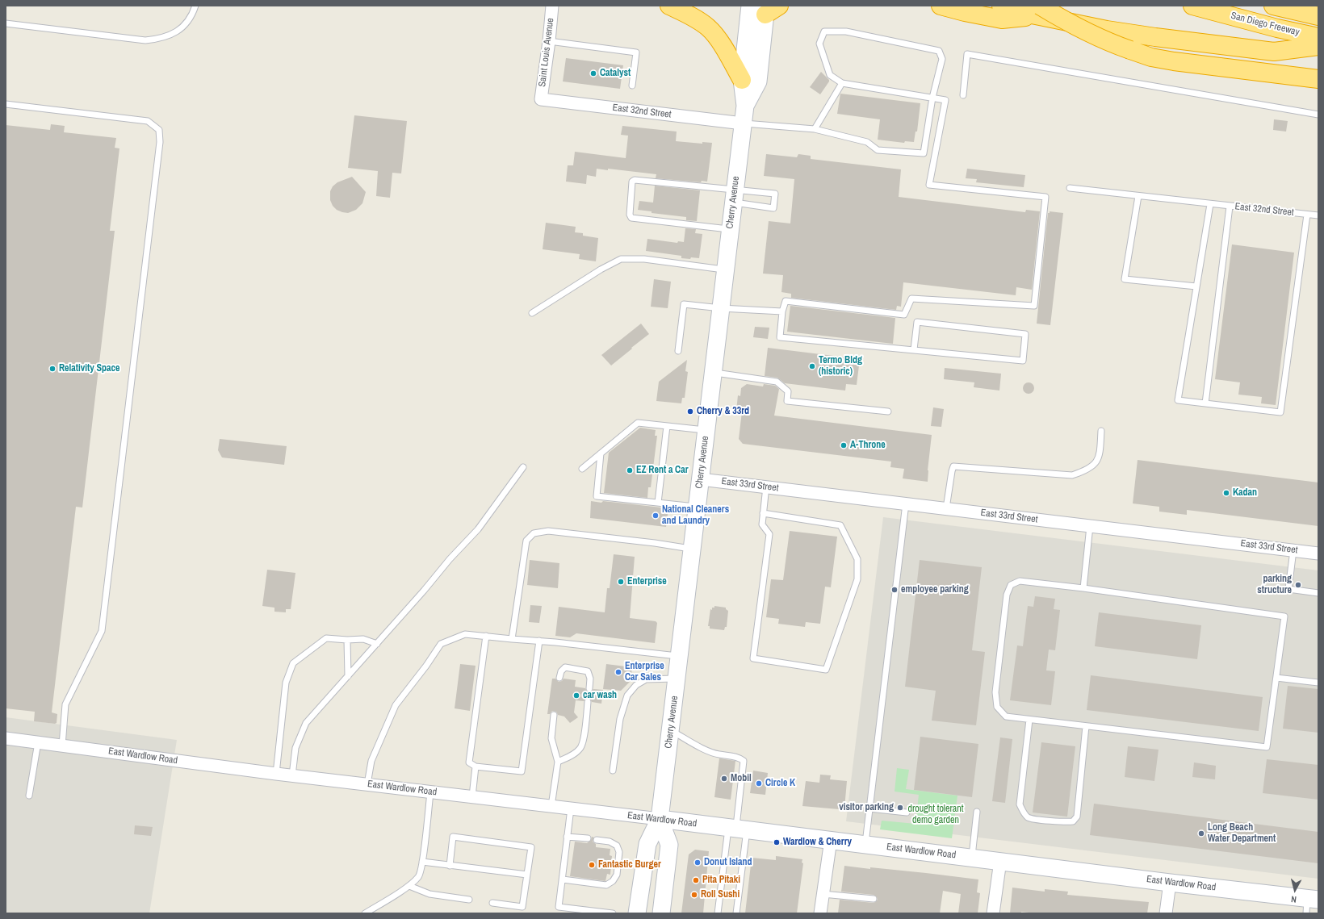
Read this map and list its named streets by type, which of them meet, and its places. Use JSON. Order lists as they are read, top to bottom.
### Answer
{
  "streets": {
    "highway": ["San Diego Freeway"],
    "main road": ["Cherry Avenue", "East Wardlow Road"],
    "street": ["Saint Louis Avenue", "East 32nd Street", "East 33rd Street"]
  },
  "crossings": [
    ["Saint Louis Avenue", "East 32nd Street"],
    ["East 32nd Street", "Cherry Avenue"],
    ["Cherry Avenue", "East 33rd Street"],
    ["Cherry Avenue", "East Wardlow Road"]
  ],
  "parks": ["drought tolerant demo garden"],
  "places": [
    "Catalyst",
    "Termo Bldg (historic)",
    "Relativity Space",
    "Cherry & 33rd",
    "A-Throne",
    "EZ Rent a Car",
    "Kadan",
    "National Cleaners and Laundry",
    "Enterprise",
    "parking structure",
    "employee parking",
    "Enterprise Car Sales",
    "car wash",
    "Mobil",
    "Circle K",
    "visitor parking",
    "Long Beach Water Department",
    "Wardlow & Cherry",
    "Donut Island",
    "Fantastic Burger",
    "Pita Pitaki",
    "Roll Sushi"
  ],
  "north": "bottom"
}
